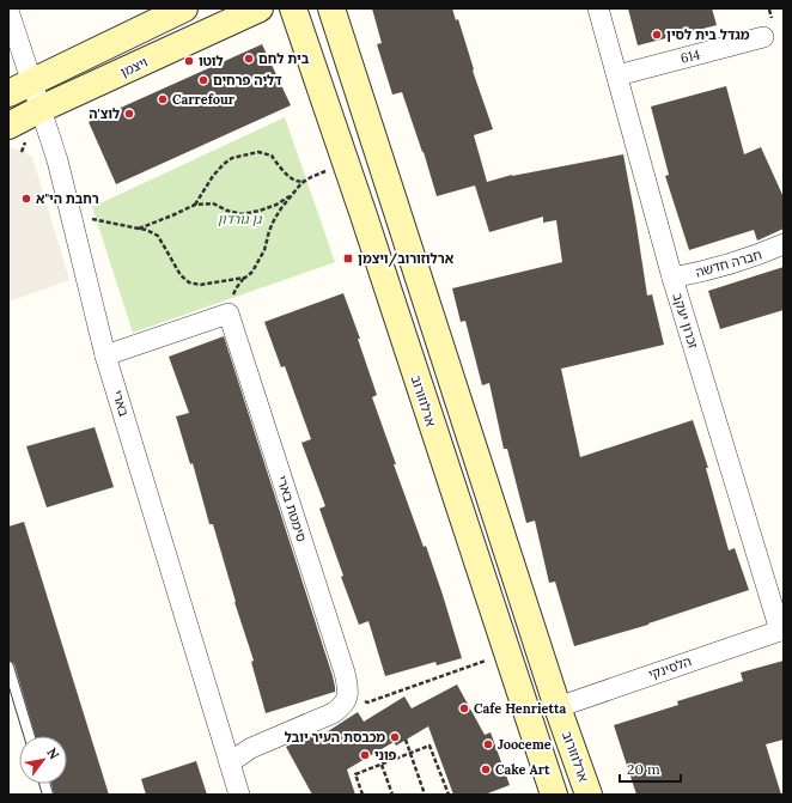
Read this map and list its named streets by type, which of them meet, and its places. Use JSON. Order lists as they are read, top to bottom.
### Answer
{
  "streets": {
    "street": [
      "614",
      "ויצמן",
      "חברה חדשה",
      "זכרון יעקב",
      "ארלוזורוב",
      "בארי",
      "סימטת בארי",
      "הלסינקי"
    ]
  },
  "crossings": [
    ["614", "זכרון יעקב"],
    ["ויצמן", "בארי"],
    ["חברה חדשה", "זכרון יעקב"],
    ["זכרון יעקב", "הלסינקי"],
    ["ארלוזורוב", "הלסינקי"],
    ["בארי", "סימטת בארי"]
  ],
  "parks": ["גן גורדון"],
  "places": {
    "other": [
      "מגדל בית לסין",
      "בית לחם",
      "לוטו",
      "דליה פרחים",
      "Carrefour",
      "לוצ'ה",
      "רחבת הי\"א",
      "Cafe Henrietta",
      "מכבסת העיר יובל",
      "Jooceme",
      "פוני",
      "Cake Art"
    ],
    "transit": ["ארלוזורוב/ויצמן"]
  },
  "scale_bar": "20 m",
  "north": "top right"
}
